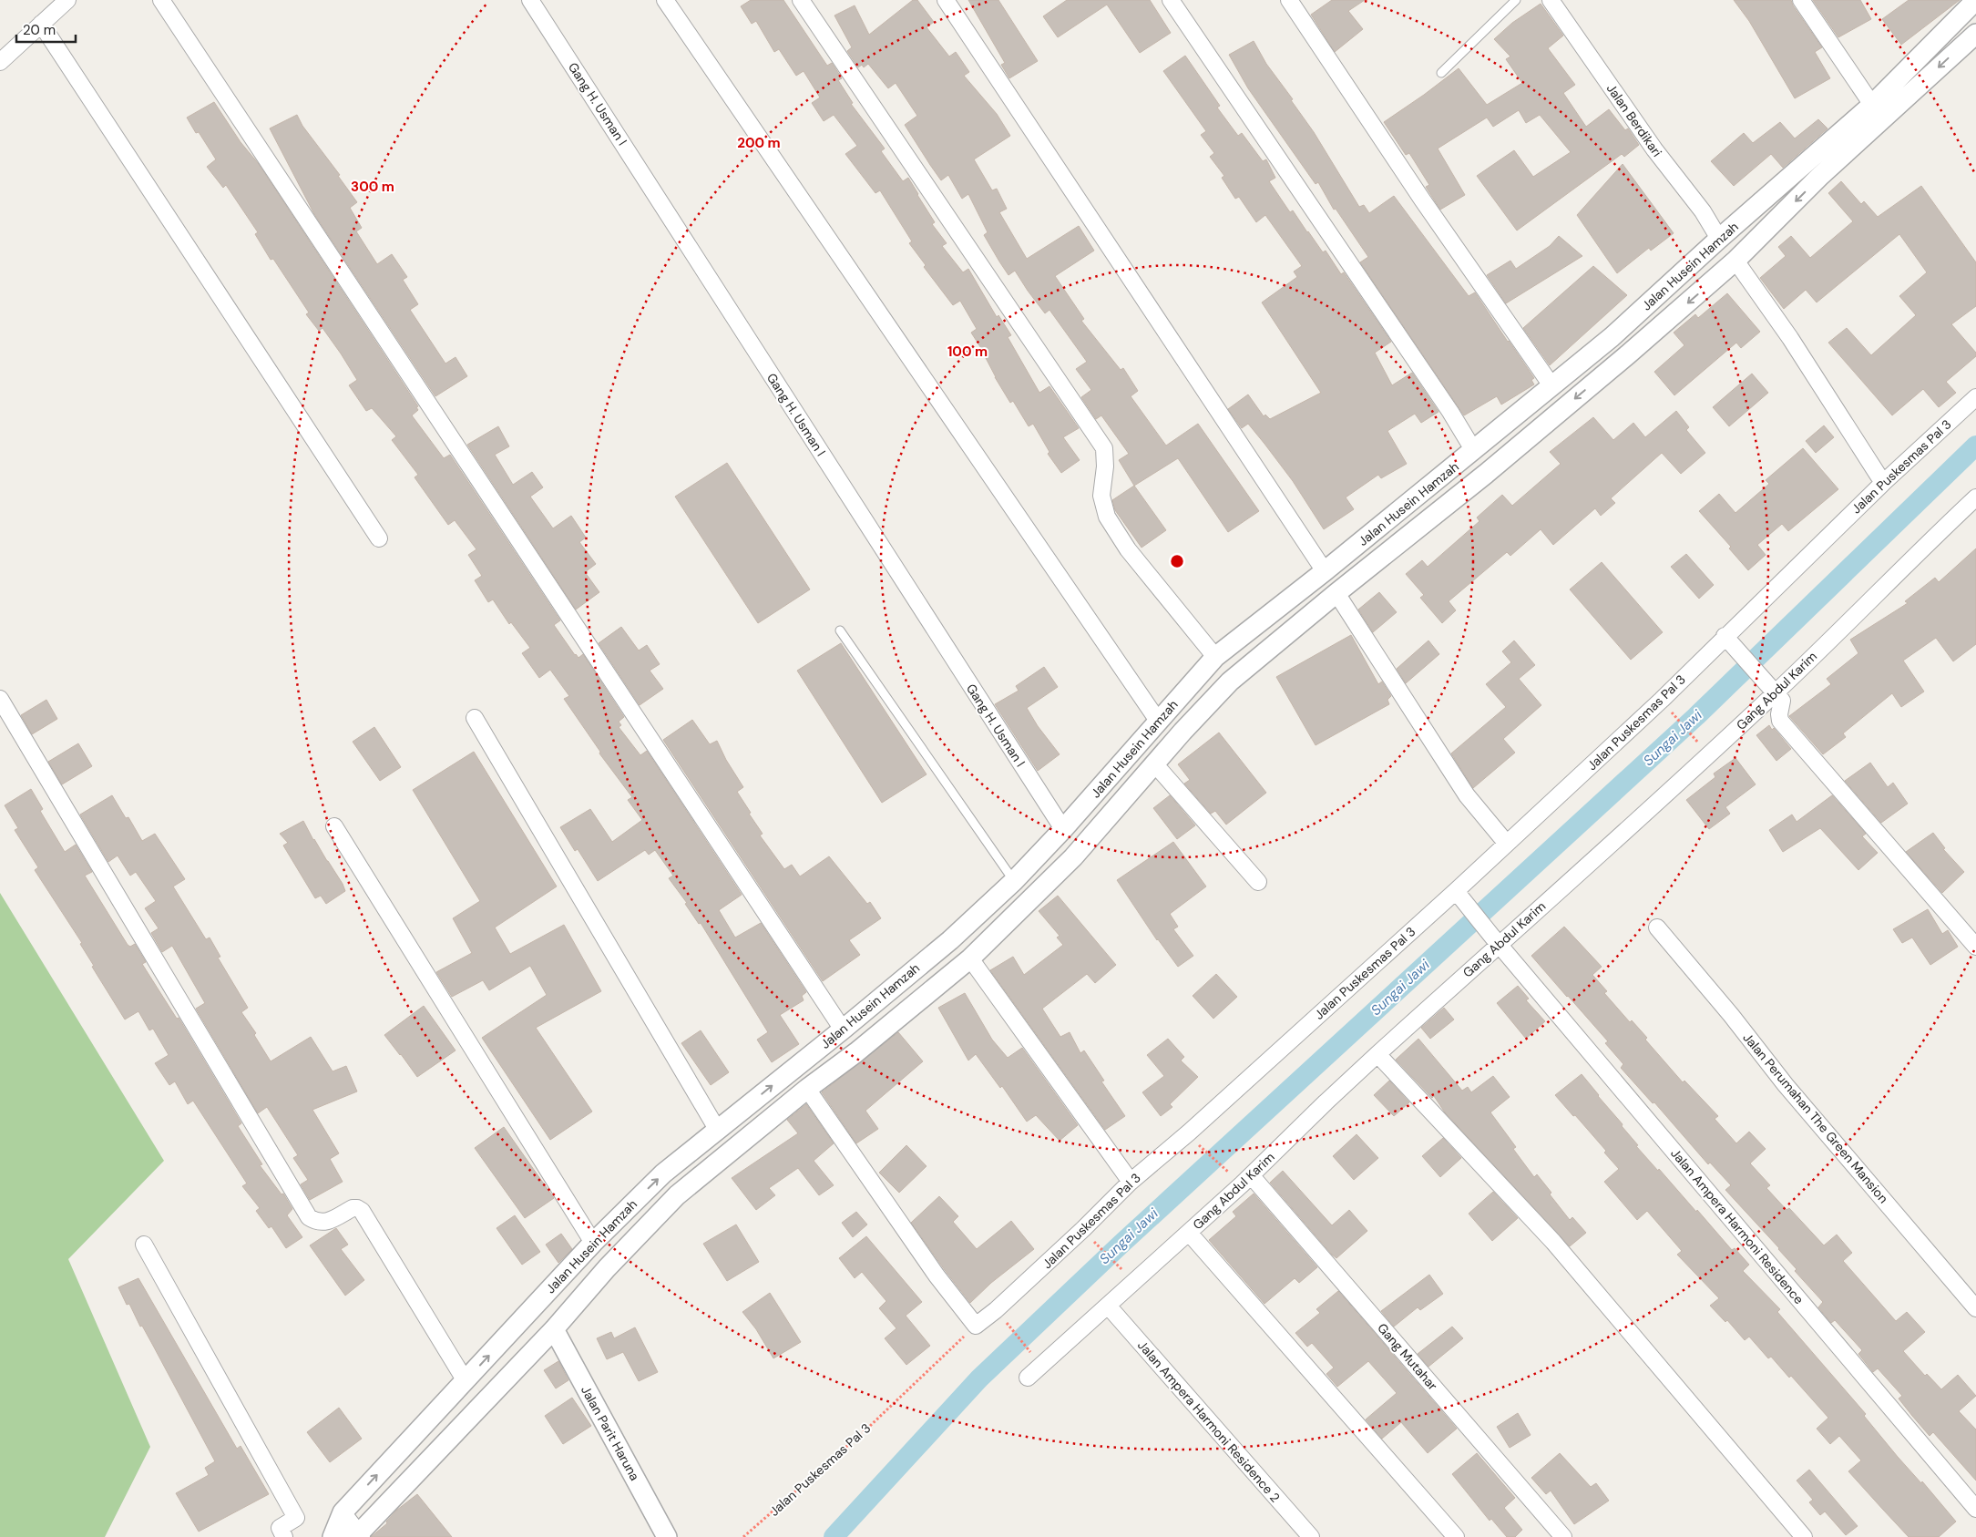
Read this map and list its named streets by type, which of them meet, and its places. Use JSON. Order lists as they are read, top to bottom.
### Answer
{
  "streets": {
    "street": [
      "Gang H. Usman I",
      "Jalan Berdikari",
      "Jalan Husein Hamzah",
      "Jalan Puskesmas Pal 3",
      "Gang Abdul Karim",
      "Jalan Perumahan The Green Mansion",
      "Jalan Ampera Harmoni Residence",
      "Gang Mutahar",
      "Jalan Ampera Harmoni Residence 2",
      "Jalan Parit Haruna"
    ]
  },
  "crossings": [
    ["Gang H. Usman I", "Jalan Husein Hamzah"],
    ["Jalan Berdikari", "Jalan Husein Hamzah"],
    ["Jalan Husein Hamzah", "Jalan Parit Haruna"],
    ["Jalan Puskesmas Pal 3", "Jalan Ampera Harmoni Residence"],
    ["Gang Abdul Karim", "Jalan Ampera Harmoni Residence"],
    ["Gang Abdul Karim", "Gang Mutahar"],
    ["Gang Abdul Karim", "Jalan Ampera Harmoni Residence 2"]
  ],
  "water": ["Sungai Jawi"],
  "scale_bar": "20 m",
  "rings": ["200 m", "300 m", "100 m"]
}
